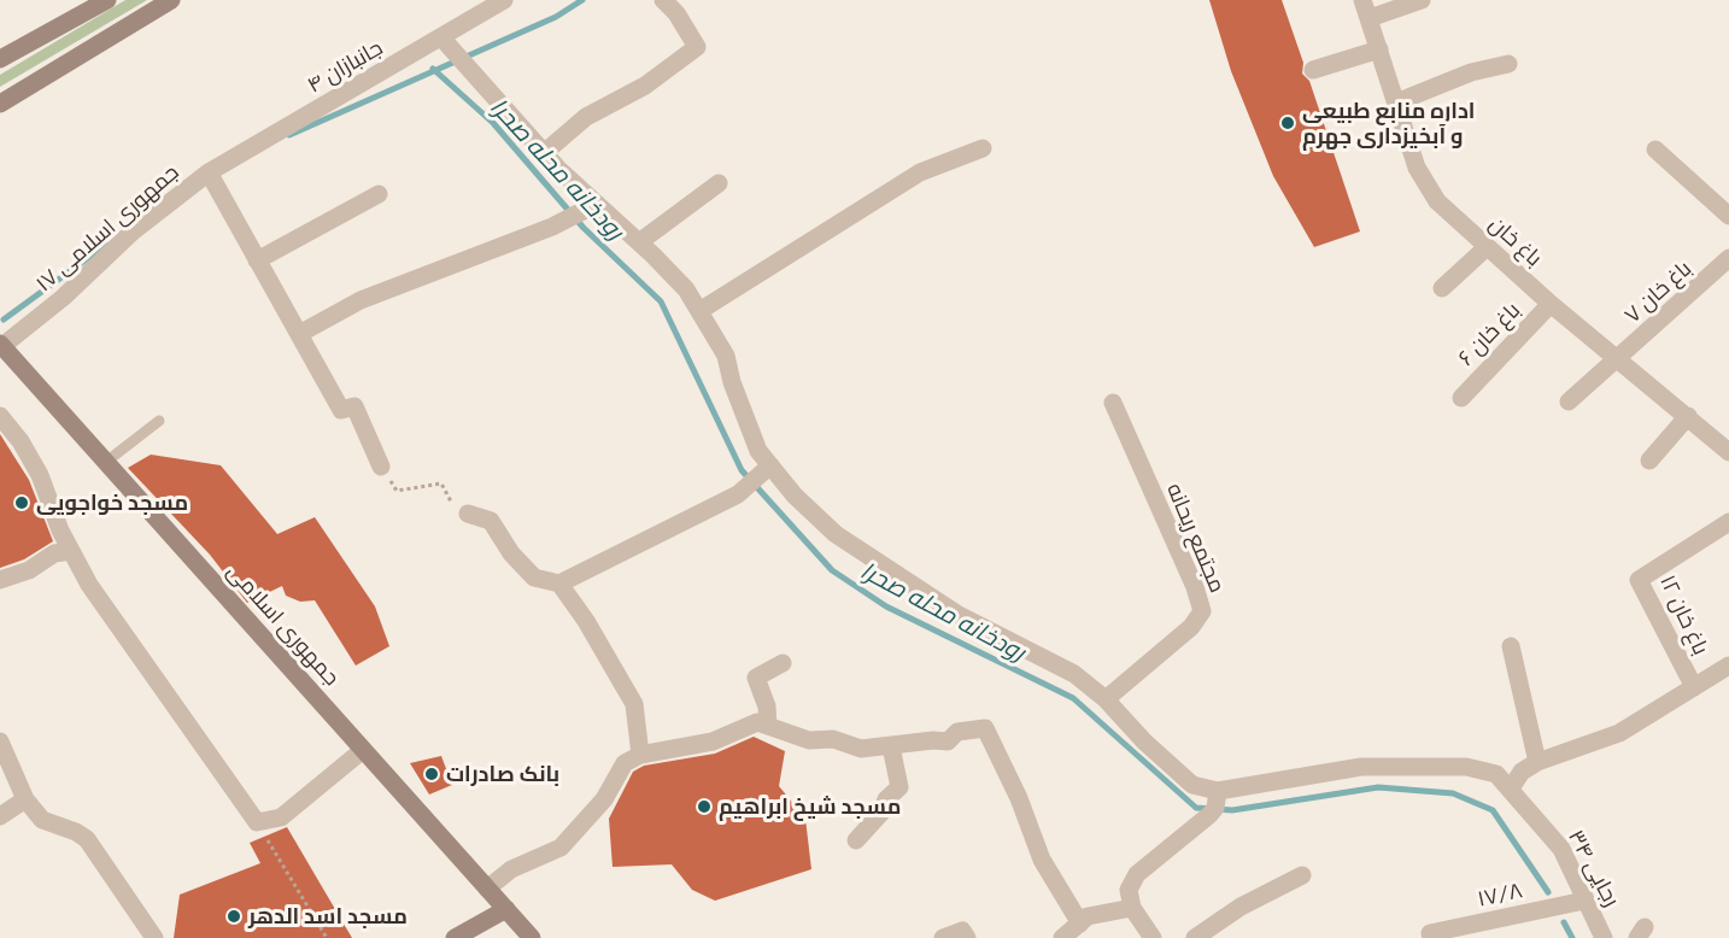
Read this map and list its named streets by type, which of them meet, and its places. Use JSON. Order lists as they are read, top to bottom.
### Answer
{
  "streets": {
    "street": [
      "جانبازان ۴",
      "جمهوری اسلامی ۱۷",
      "باغ خان",
      "باغ خان ۷",
      "باغ خان ۶",
      "مجتمع ریحانه",
      "باغ خان ۱۲",
      "جمهوری اسلامی",
      "رجایی ۳۴",
      "۱۷/۸"
    ]
  },
  "crossings": [
    ["جانبازان ۴", "جمهوری اسلامی ۱۷"],
    ["جمهوری اسلامی ۱۷", "جمهوری اسلامی"],
    ["باغ خان", "باغ خان ۷"],
    ["باغ خان", "باغ خان ۶"],
    ["رجایی ۳۴", "۱۷/۸"]
  ],
  "water": ["رودخانه محله صحرا"],
  "places": [
    "اداره منابع طبیعی و آبخیزداری جهرم",
    "مسجد خواجویی",
    "بانک صادرات",
    "مسجد شیخ ابراهیم",
    "مسجد اسد الدهر"
  ]
}
